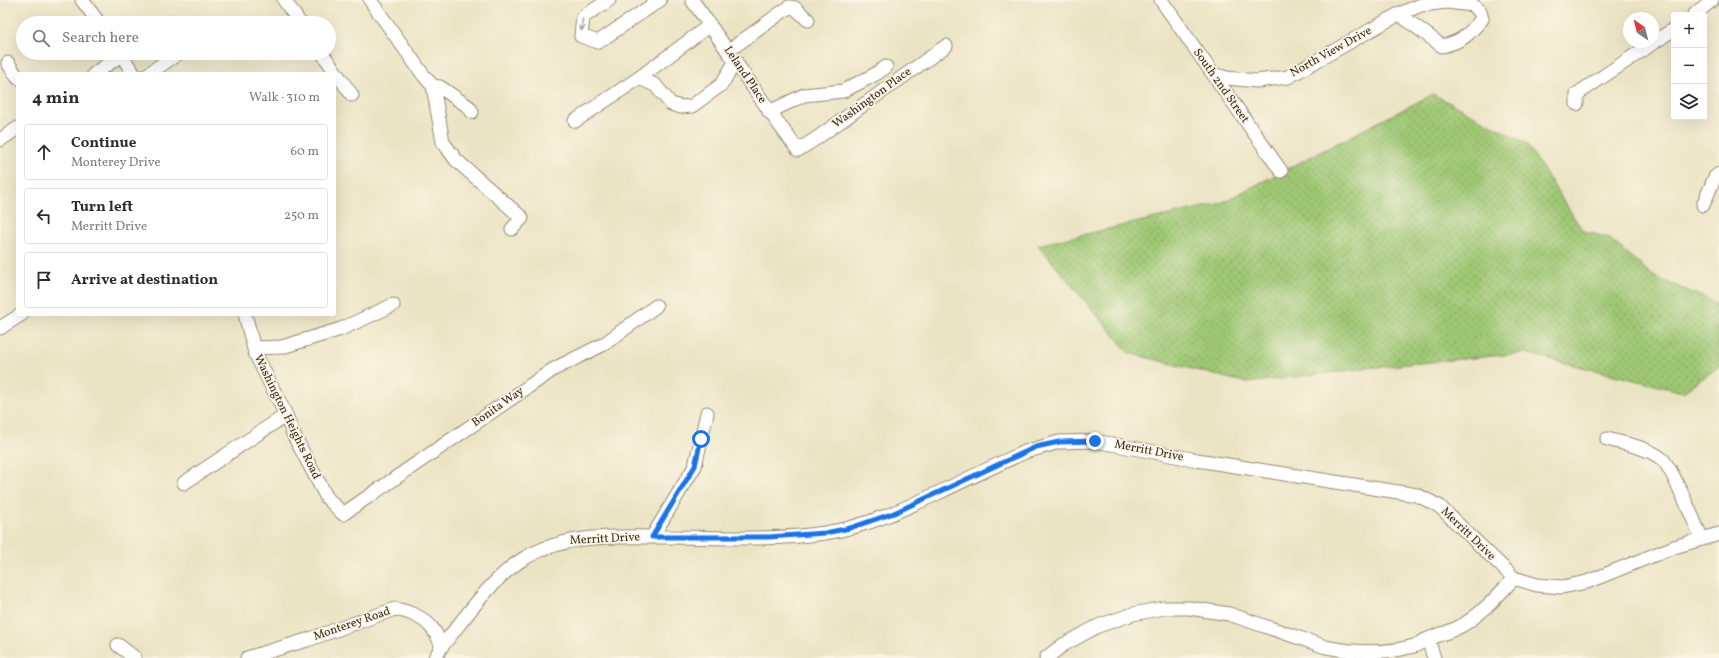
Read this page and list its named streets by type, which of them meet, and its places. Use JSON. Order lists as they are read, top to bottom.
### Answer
{
  "streets": {
    "street": [
      "North View Drive",
      "Leland Place",
      "South 2nd Street",
      "Washington Place",
      "Bonita Way",
      "Washington Heights Road",
      "Merritt Drive",
      "Monterey Road"
    ]
  },
  "crossings": [
    ["North View Drive", "South 2nd Street"],
    ["Leland Place", "Washington Place"],
    ["Bonita Way", "Washington Heights Road"],
    ["Merritt Drive", "Monterey Road"]
  ],
  "north": "top left",
  "page": {
    "map_buttons": ["+", "−"],
    "search": "Search here",
    "heading": ["4 min", "Walk · 310 m"],
    "list": [
      ["Continue", "Monterey Drive", "60 m"],
      ["Turn left", "Merritt Drive", "250 m"],
      "Arrive at destination"
    ]
  }
}
